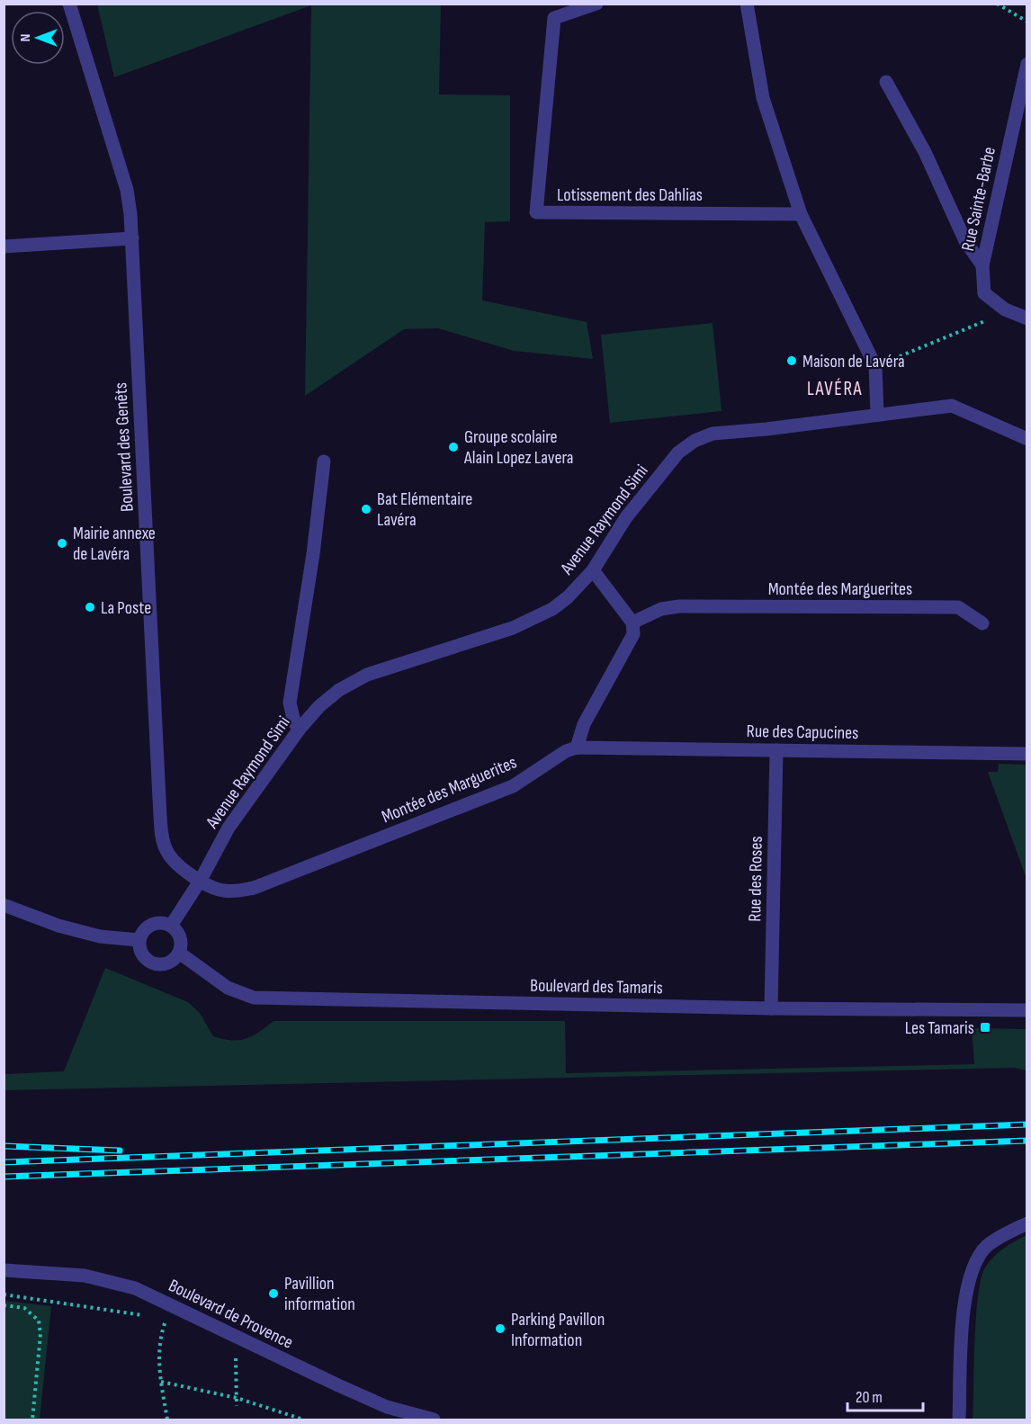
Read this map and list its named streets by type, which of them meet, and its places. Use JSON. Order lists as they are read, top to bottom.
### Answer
{
  "streets": {
    "street": [
      "Lotissement des Dahlias",
      "Rue Sainte-Barbe",
      "Boulevard des Genêts",
      "Avenue Raymond Simi",
      "Montée des Marguerites",
      "Rue des Capucines",
      "Rue des Roses",
      "Boulevard des Tamaris",
      "Boulevard de Provence"
    ]
  },
  "crossings": [
    ["Boulevard des Genêts", "Avenue Raymond Simi"],
    ["Boulevard des Genêts", "Montée des Marguerites"],
    ["Avenue Raymond Simi", "Montée des Marguerites"],
    ["Avenue Raymond Simi", "Boulevard des Tamaris"],
    ["Montée des Marguerites", "Rue des Capucines"],
    ["Rue des Capucines", "Rue des Roses"],
    ["Rue des Roses", "Boulevard des Tamaris"]
  ],
  "districts": ["LAVÉRA"],
  "places": {
    "other": [
      "Maison de Lavéra",
      "Groupe scolaire Alain Lopez Lavera",
      "Bat Elémentaire Lavéra",
      "Mairie annexe de Lavéra",
      "La Poste",
      "Pavillion information",
      "Parking Pavillon Information"
    ],
    "transit": ["Les Tamaris"]
  },
  "scale_bar": "20 m",
  "north": "left"
}
